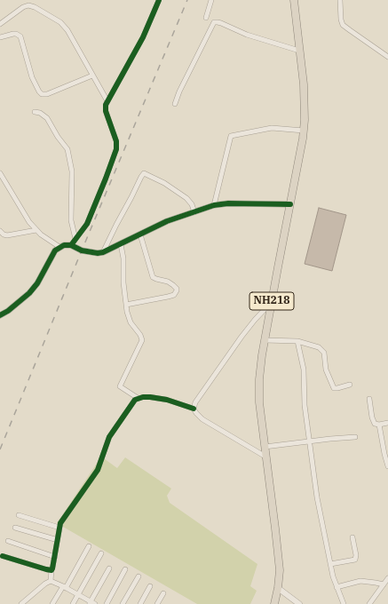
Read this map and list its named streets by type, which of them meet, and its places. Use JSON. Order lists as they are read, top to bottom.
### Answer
{
  "streets": {
    "highway": ["NH218"]
  }
}
